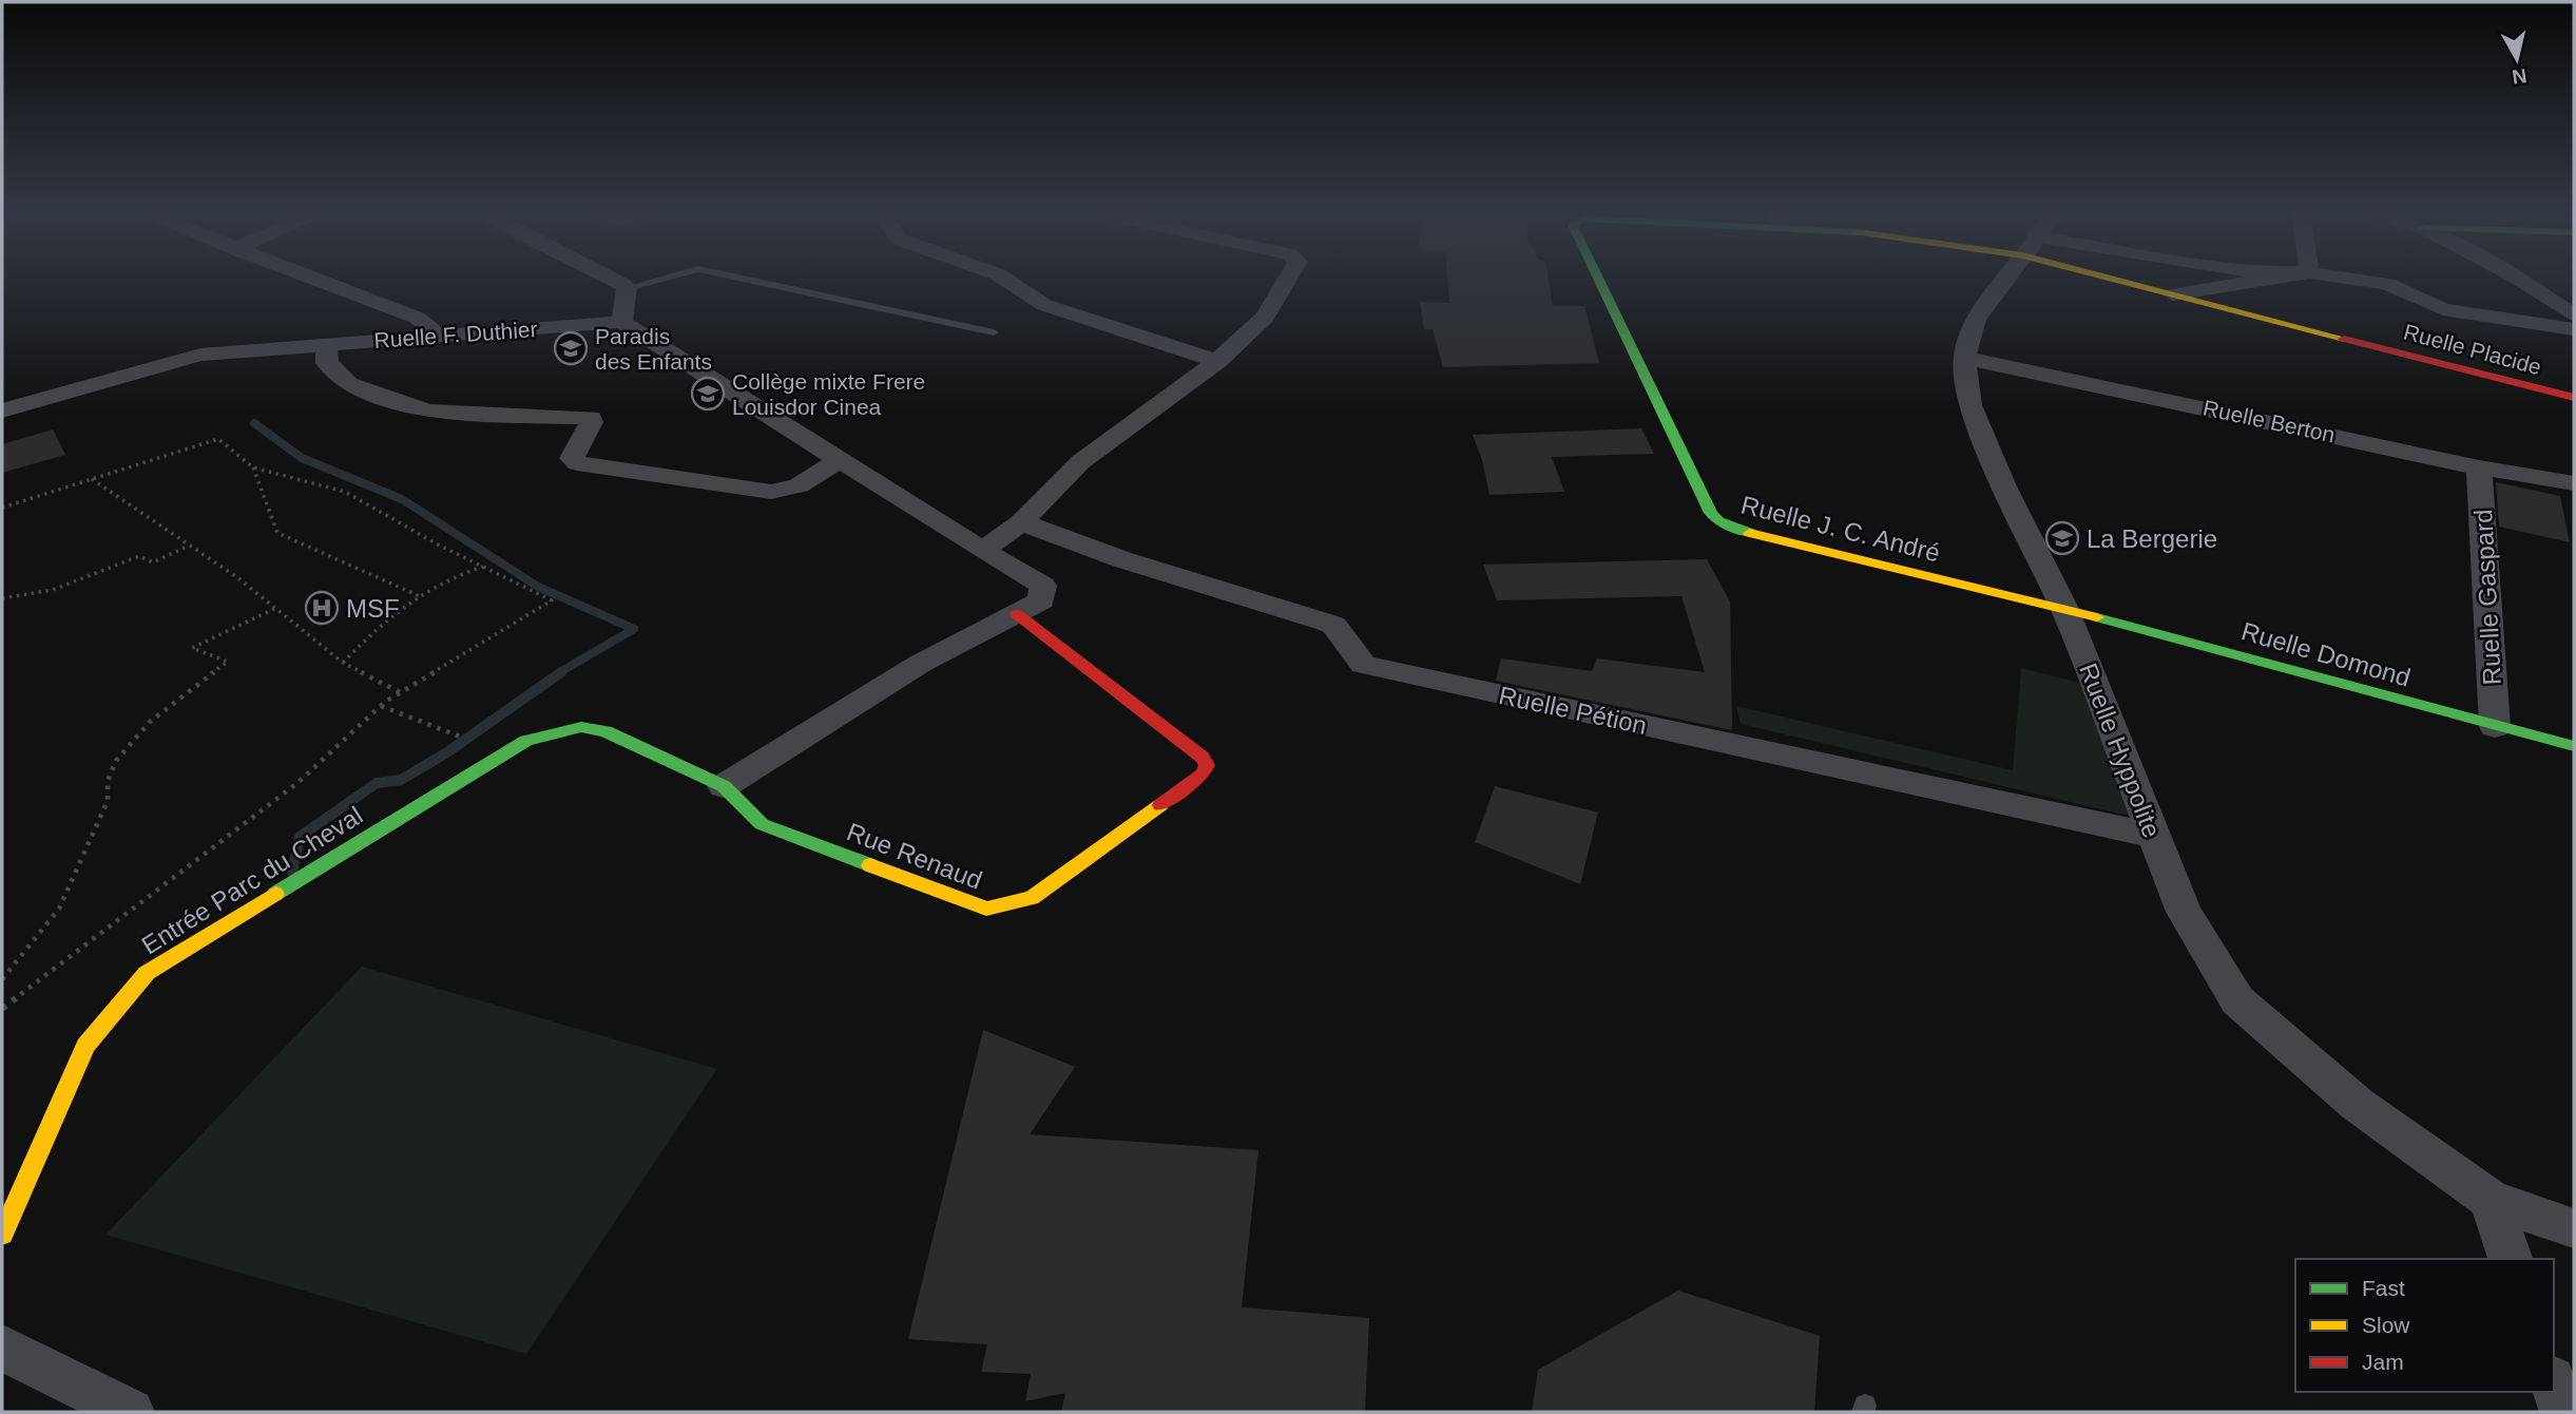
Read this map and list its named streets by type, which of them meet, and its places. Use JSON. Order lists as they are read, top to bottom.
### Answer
{
  "streets": {
    "street": [
      "Ruelle F. Duthier",
      "Ruelle Placide",
      "Ruelle Berton",
      "Ruelle J. C. André",
      "Ruelle Gaspard",
      "Ruelle Domond",
      "Ruelle Pétion",
      "Ruelle Hyppolite",
      "Rue Renaud",
      "Entrée Parc du Cheval"
    ]
  },
  "crossings": [
    ["Ruelle Berton", "Ruelle Gaspard"],
    ["Ruelle Berton", "Ruelle Hyppolite"],
    ["Ruelle J. C. André", "Ruelle Domond"],
    ["Ruelle J. C. André", "Ruelle Hyppolite"],
    ["Ruelle Gaspard", "Ruelle Domond"],
    ["Ruelle Domond", "Ruelle Hyppolite"],
    ["Ruelle Pétion", "Ruelle Hyppolite"],
    ["Rue Renaud", "Entrée Parc du Cheval"]
  ],
  "places": {
    "school or university": ["Paradis des Enfants", "Collège mixte Frere Louisdor Cinea", "La Bergerie"],
    "hospital": ["MSF"]
  },
  "legend": ["Fast", "Slow", "Jam"],
  "north": "bottom"
}
